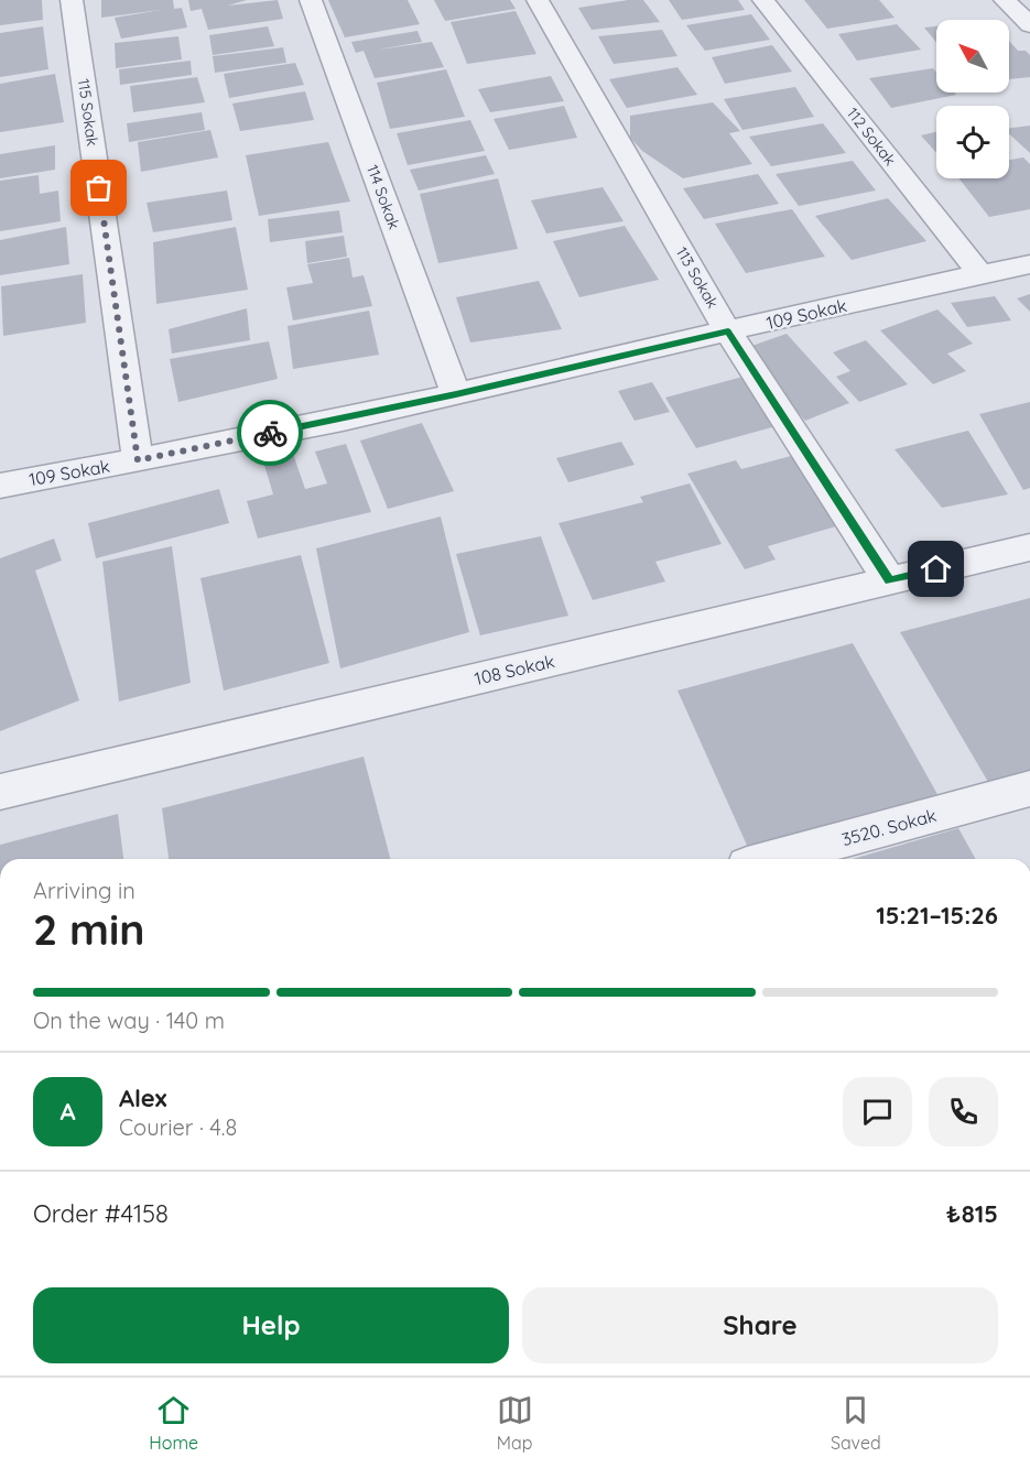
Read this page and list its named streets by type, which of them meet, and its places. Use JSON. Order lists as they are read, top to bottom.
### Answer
{
  "streets": {
    "street": [
      "115 Sokak",
      "112 Sokak",
      "114 Sokak",
      "113 Sokak",
      "109 Sokak",
      "108 Sokak",
      "3520. Sokak"
    ]
  },
  "crossings": [
    ["115 Sokak", "109 Sokak"],
    ["112 Sokak", "109 Sokak"],
    ["114 Sokak", "109 Sokak"],
    ["113 Sokak", "109 Sokak"],
    ["113 Sokak", "108 Sokak"]
  ],
  "north": "top left",
  "page": {
    "heading": ["2 min", "Arriving in", "15:21–15:26"],
    "panel": [
      "Alex",
      "Courier · 4.8",
      "Order #4158",
      "₺815"
    ],
    "bar": "On the way · 140 m",
    "round": "A",
    "buttons": ["Help", "Share"],
    "tabs": ["Home", "Map", "Saved"]
  }
}
